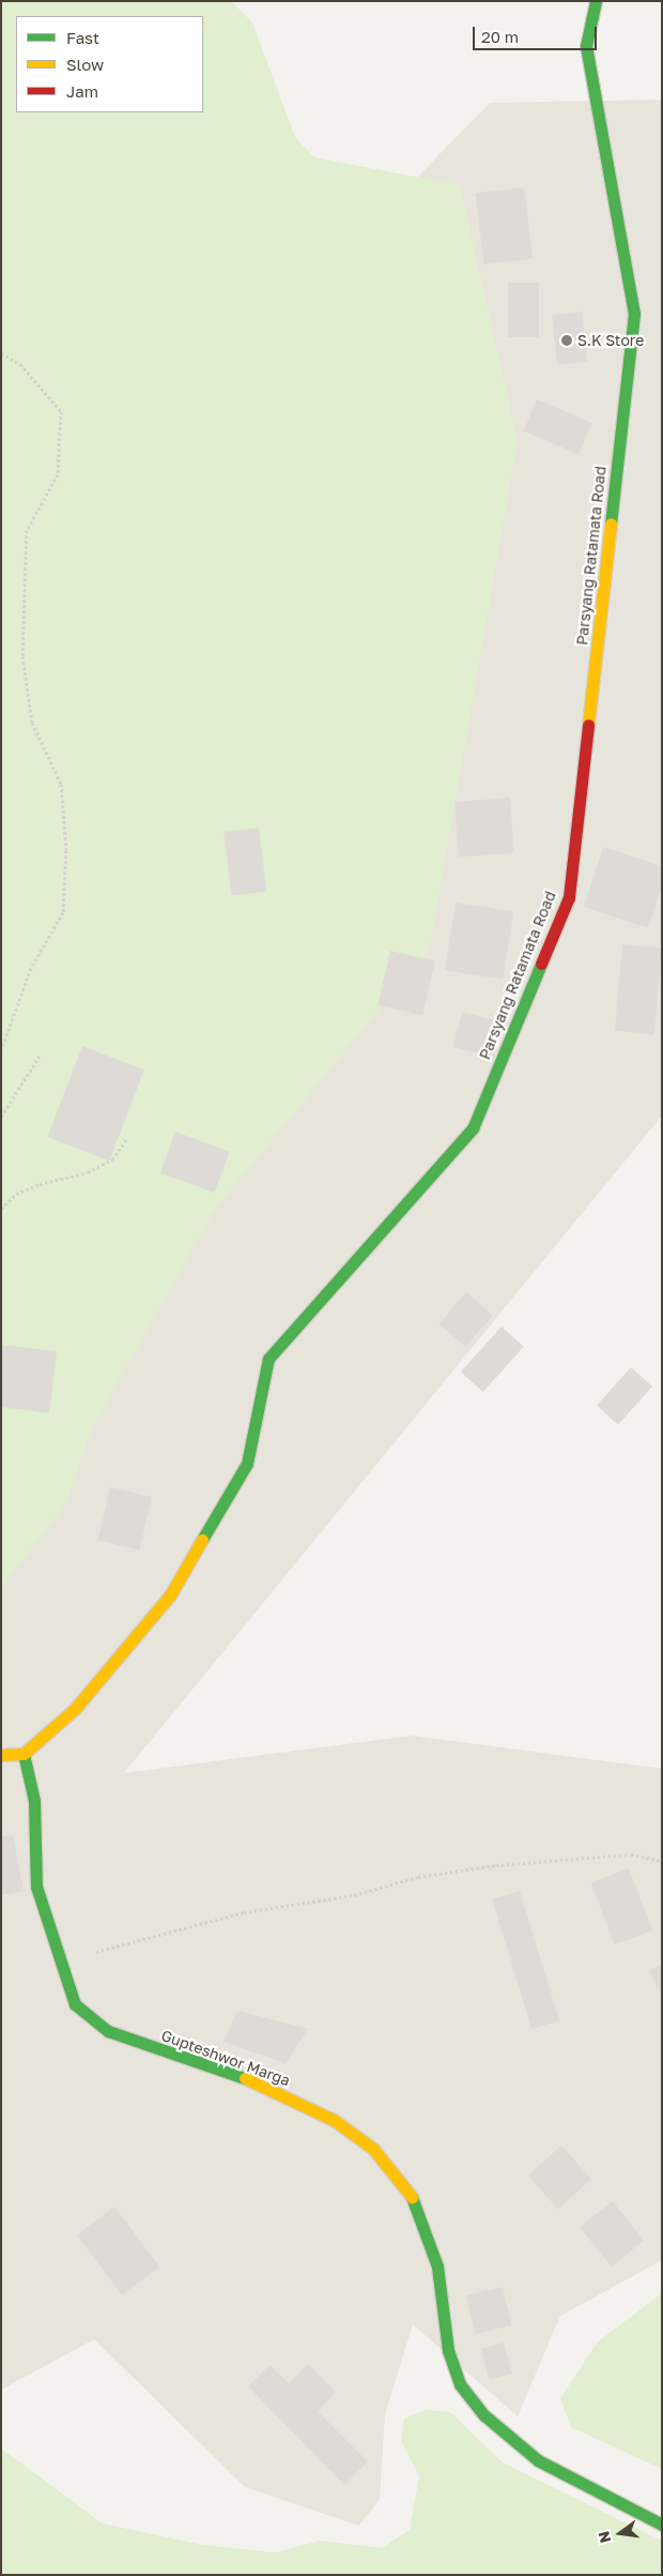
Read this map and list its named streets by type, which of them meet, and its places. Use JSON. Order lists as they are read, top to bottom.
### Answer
{
  "streets": {
    "street": ["Parsyang Ratamata Road", "Gupteshwor Marga"]
  },
  "crossings": [
    ["Parsyang Ratamata Road", "Gupteshwor Marga"]
  ],
  "places": ["S.K Store"],
  "legend": ["Fast", "Slow", "Jam"],
  "scale_bar": "20 m",
  "north": "left"
}
